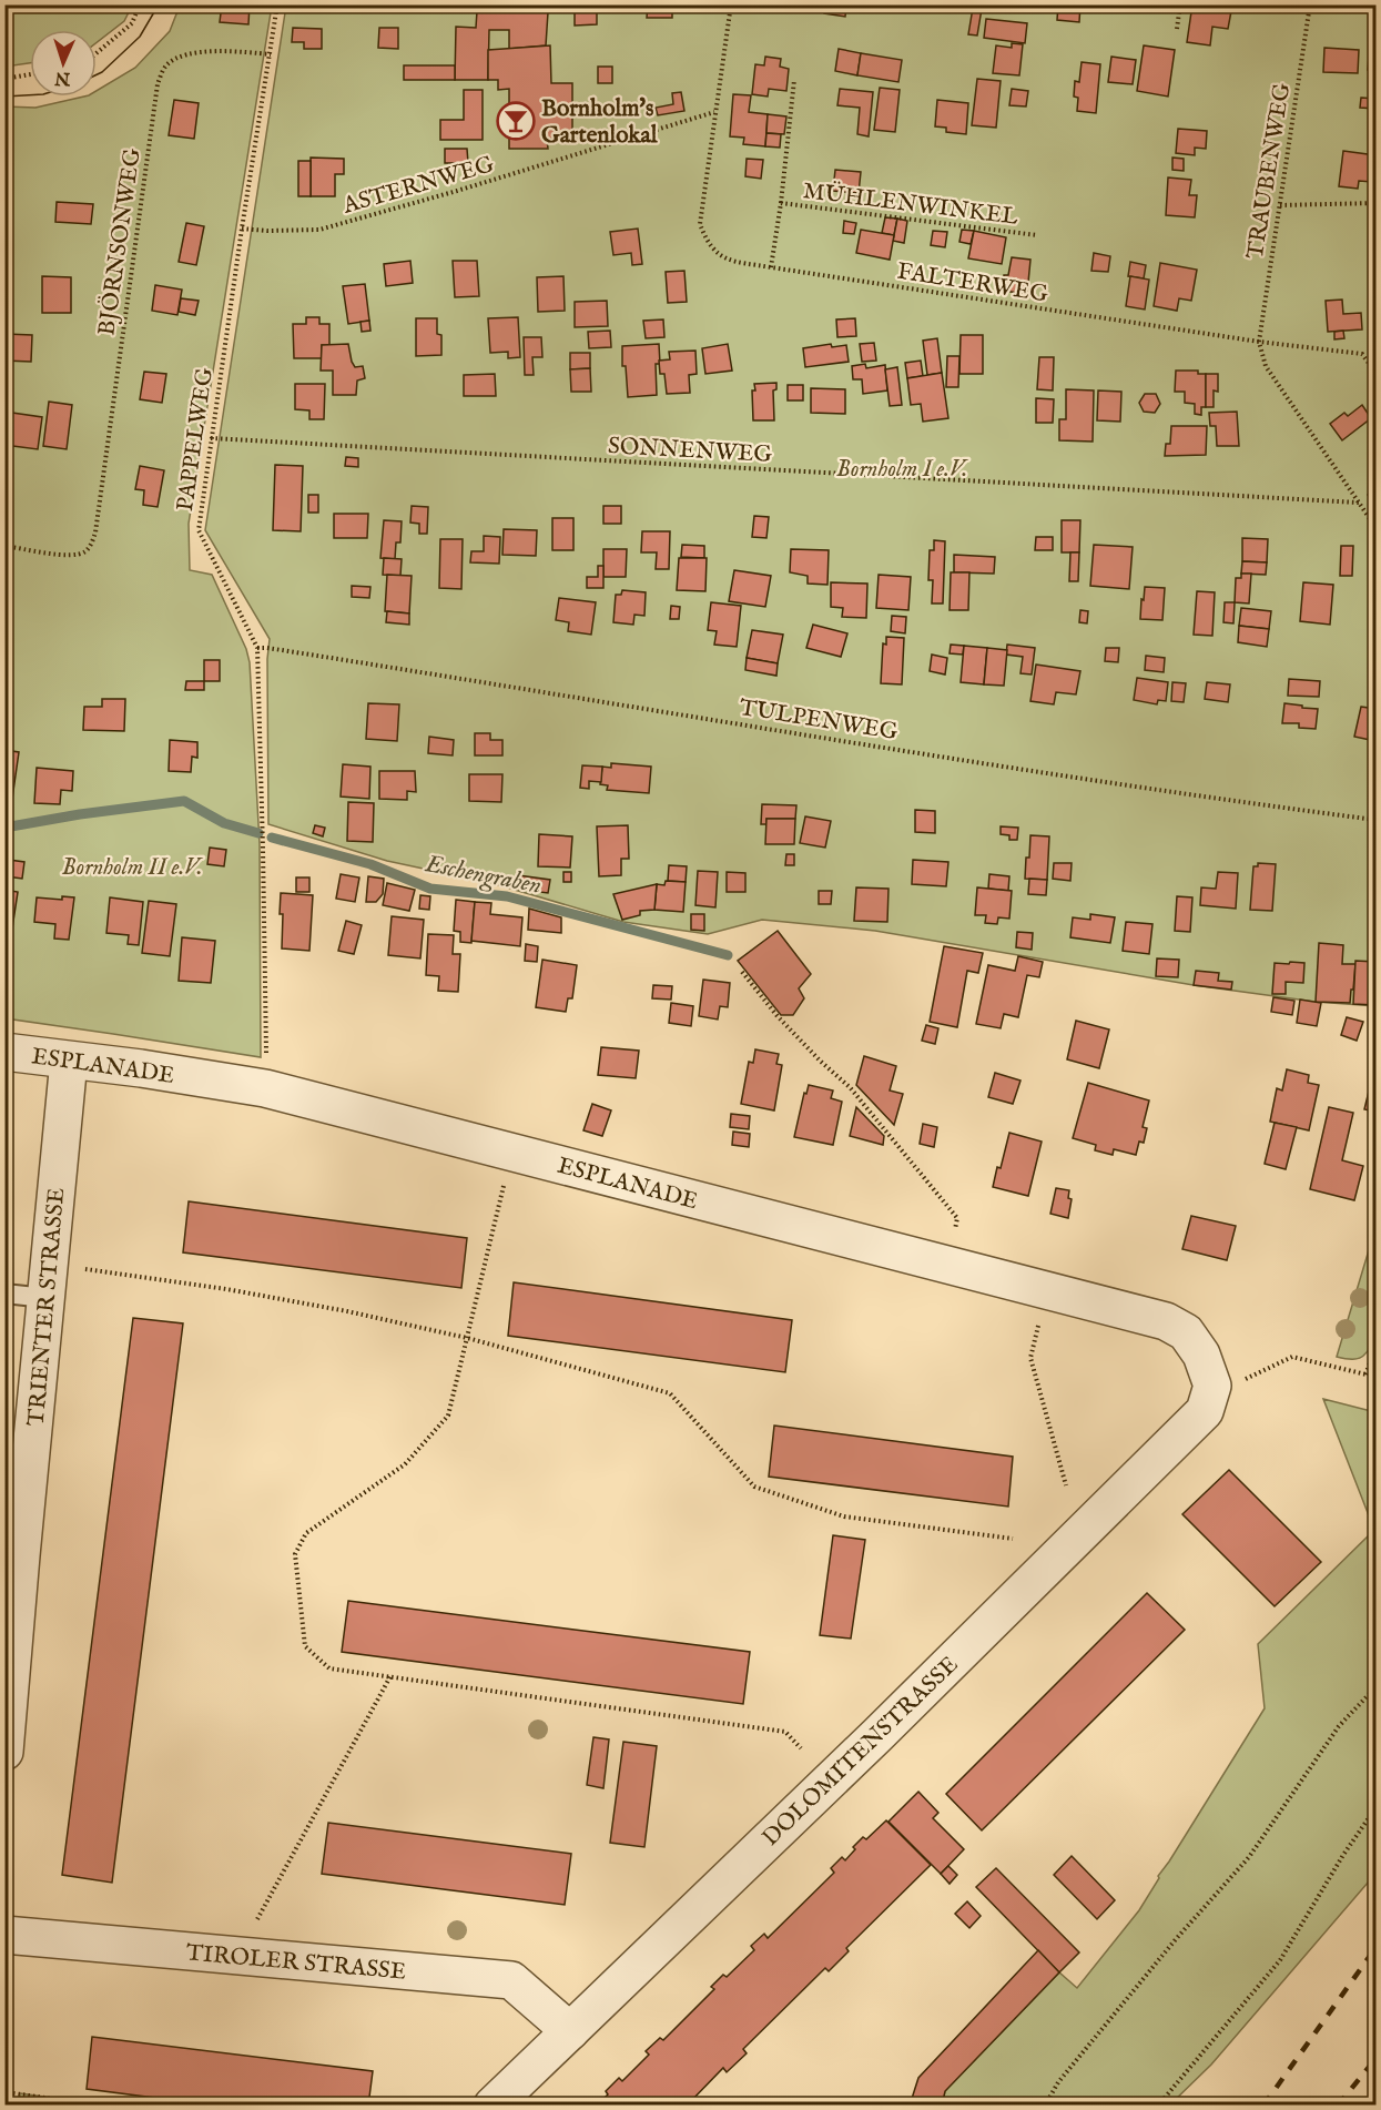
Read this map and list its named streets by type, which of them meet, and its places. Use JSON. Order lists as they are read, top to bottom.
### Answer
{
  "streets": {
    "street": [
      "ESPLANADE",
      "TRIENTER STRASSE",
      "DOLOMITENSTRASSE",
      "TIROLER STRASSE"
    ],
    "path": [
      "TRAUBENWEG",
      "ASTERNWEG",
      "MÜHLENWINKEL",
      "BJÖRNSONWEG",
      "FALTERWEG",
      "PAPPELWEG",
      "SONNENWEG",
      "TULPENWEG"
    ]
  },
  "crossings": [
    ["TRAUBENWEG", "FALTERWEG"],
    ["ASTERNWEG", "FALTERWEG"],
    ["ASTERNWEG", "PAPPELWEG"],
    ["MÜHLENWINKEL", "FALTERWEG"],
    ["BJÖRNSONWEG", "PAPPELWEG"],
    ["PAPPELWEG", "SONNENWEG"],
    ["PAPPELWEG", "TULPENWEG"],
    ["ESPLANADE", "TRIENTER STRASSE"],
    ["ESPLANADE", "DOLOMITENSTRASSE"],
    ["DOLOMITENSTRASSE", "TIROLER STRASSE"]
  ],
  "water": ["Eschengraben"],
  "parks": ["Bornholm I e.V.", "Bornholm II e.V."],
  "places": {
    "bar": ["Bornholm's Gartenlokal"]
  },
  "north": "bottom"
}
